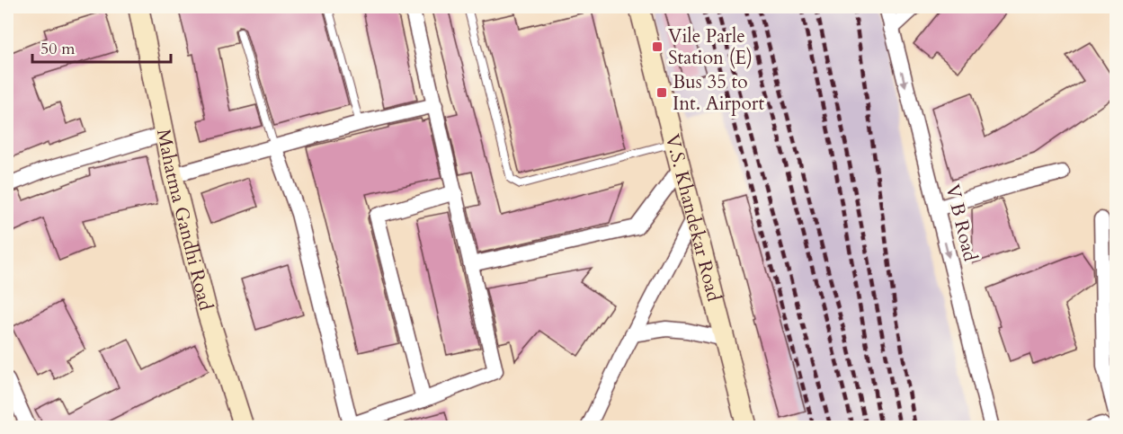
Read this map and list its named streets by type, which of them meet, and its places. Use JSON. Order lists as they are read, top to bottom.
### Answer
{
  "streets": {
    "street": ["V.S. Khandekar Road", "Mahatma Gandhi Road", "V B Road"]
  },
  "one_way": ["V B Road"],
  "places": {
    "transit": ["Vile Parle Station (E)", "Bus 35 to Int. Airport"]
  },
  "scale_bar": "50 m"
}
